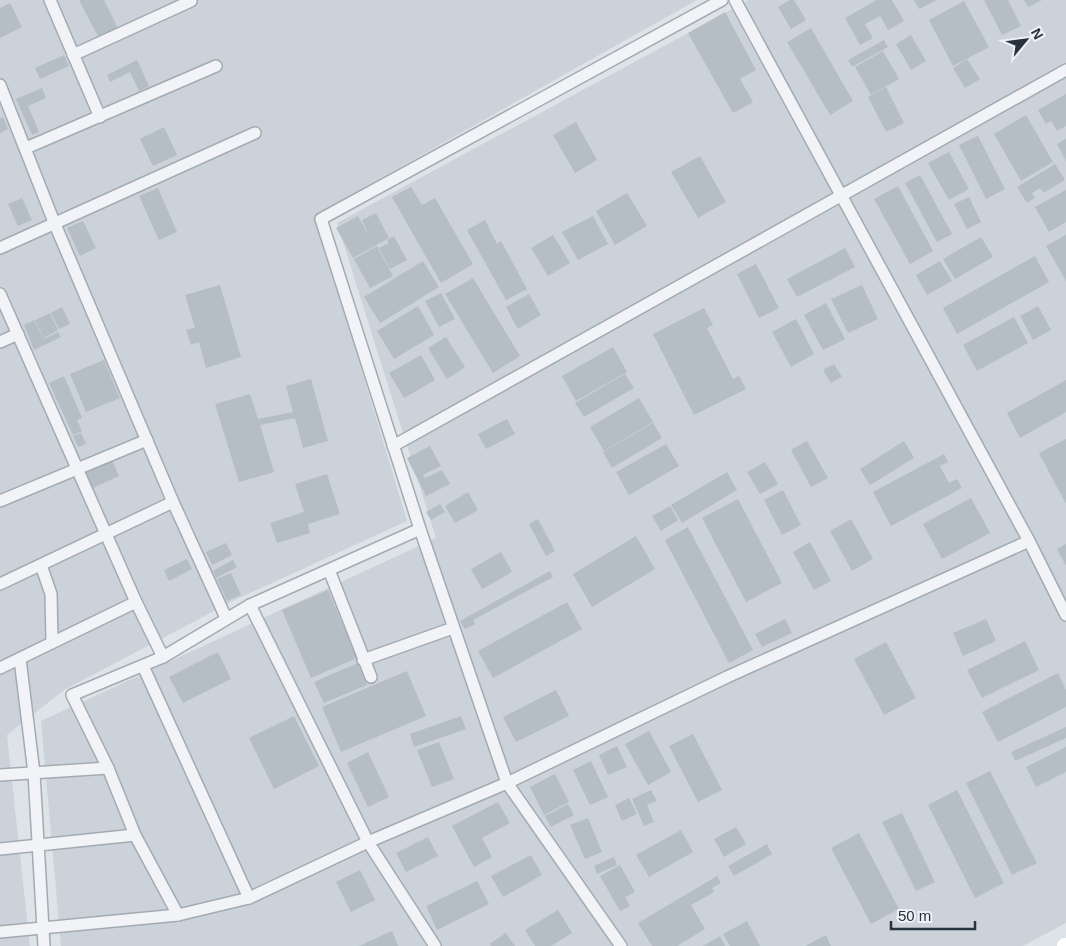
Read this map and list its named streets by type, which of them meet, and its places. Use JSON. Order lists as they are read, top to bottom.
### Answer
{
  "scale_bar": "50 m",
  "north": "top right"
}
